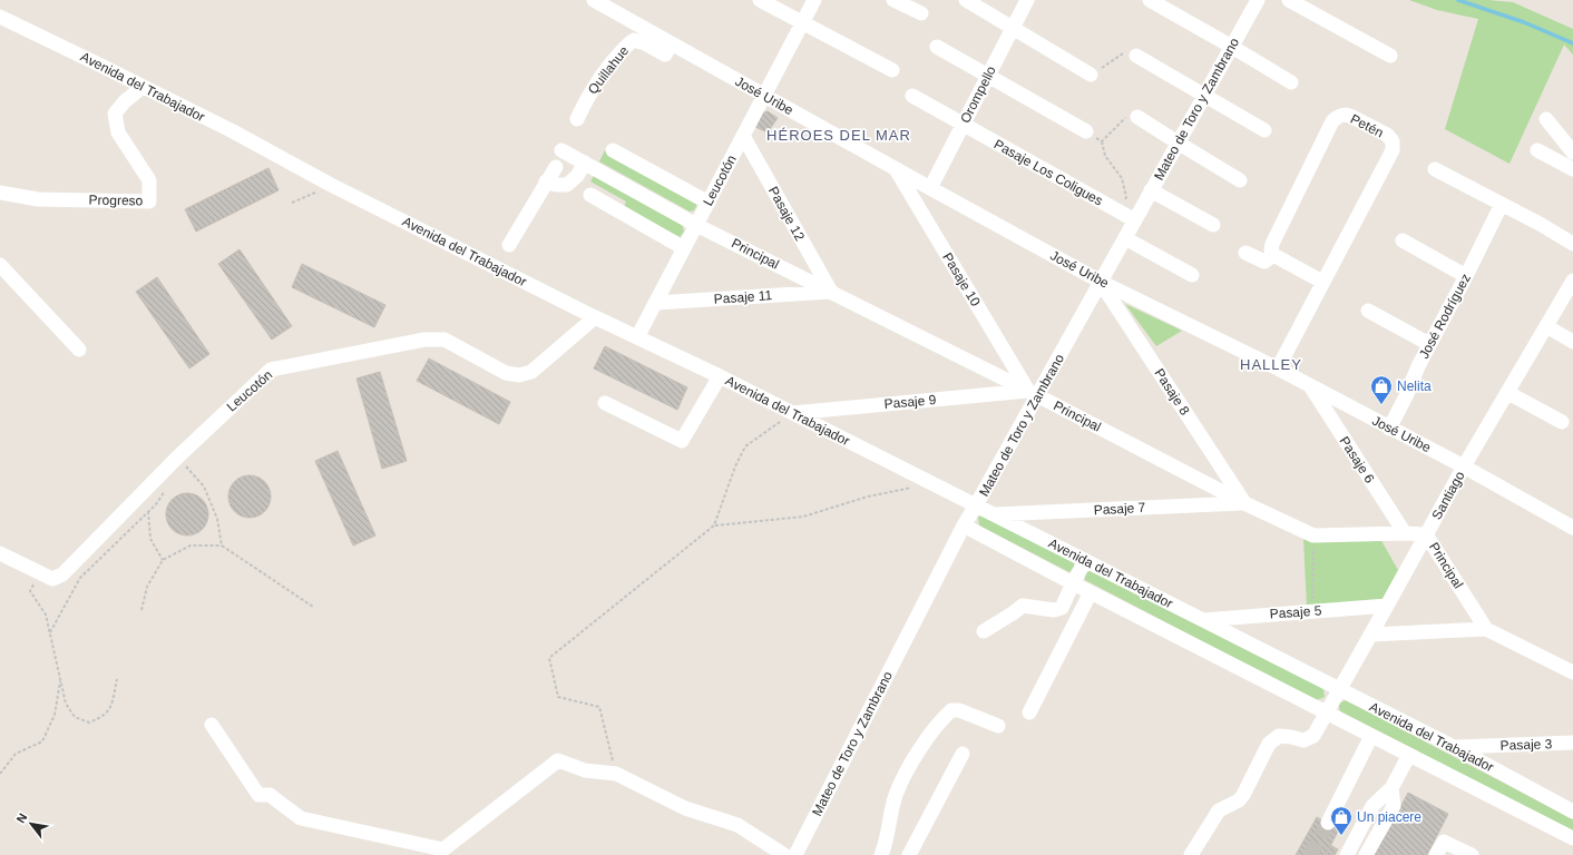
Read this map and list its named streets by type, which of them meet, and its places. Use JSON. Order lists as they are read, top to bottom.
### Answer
{
  "streets": {
    "street": [
      "Quillahue",
      "Avenida del Trabajador",
      "Orompello",
      "José Uribe",
      "Mateo de Toro y Zambrano",
      "Petén",
      "Pasaje Los Coligues",
      "Leucotón",
      "Progreso",
      "Pasaje 12",
      "Principal",
      "Pasaje 10",
      "Pasaje 11",
      "José Rodríguez",
      "Pasaje 8",
      "Pasaje 9",
      "Pasaje 6",
      "Santiago",
      "Pasaje 7",
      "Pasaje 5",
      "Pasaje 3"
    ]
  },
  "crossings": [
    ["Quillahue", "José Uribe"],
    ["Avenida del Trabajador", "Mateo de Toro y Zambrano"],
    ["Avenida del Trabajador", "Leucotón"],
    ["Avenida del Trabajador", "Progreso"],
    ["Avenida del Trabajador", "Pasaje 9"],
    ["Avenida del Trabajador", "Santiago"],
    ["Avenida del Trabajador", "Pasaje 7"],
    ["Avenida del Trabajador", "Pasaje 5"],
    ["Avenida del Trabajador", "Pasaje 3"],
    ["Orompello", "José Uribe"],
    ["Orompello", "Pasaje Los Coligues"],
    ["José Uribe", "Mateo de Toro y Zambrano"],
    ["José Uribe", "Petén"],
    ["José Uribe", "Leucotón"],
    ["José Uribe", "Pasaje 10"],
    ["José Uribe", "José Rodríguez"],
    ["José Uribe", "Pasaje 8"],
    ["José Uribe", "Pasaje 6"],
    ["José Uribe", "Santiago"],
    ["Mateo de Toro y Zambrano", "Pasaje Los Coligues"],
    ["Mateo de Toro y Zambrano", "Principal"],
    ["Mateo de Toro y Zambrano", "Pasaje 10"],
    ["Mateo de Toro y Zambrano", "Pasaje 8"],
    ["Mateo de Toro y Zambrano", "Pasaje 9"],
    ["Leucotón", "Pasaje 12"],
    ["Leucotón", "Principal"],
    ["Leucotón", "Pasaje 11"],
    ["Pasaje 12", "Principal"],
    ["Pasaje 12", "Pasaje 11"],
    ["Principal", "Pasaje 10"],
    ["Principal", "Pasaje 11"],
    ["Principal", "Pasaje 8"],
    ["Principal", "Pasaje 9"],
    ["Principal", "Pasaje 6"],
    ["Principal", "Santiago"],
    ["Principal", "Pasaje 7"],
    ["Pasaje 10", "Pasaje 9"],
    ["Pasaje 8", "Pasaje 7"],
    ["Santiago", "Pasaje 5"]
  ],
  "districts": ["HÉROES DEL MAR", "HALLEY"],
  "places": {
    "shop": ["Nelita", "Un piacere"]
  },
  "north": "top left"
}
